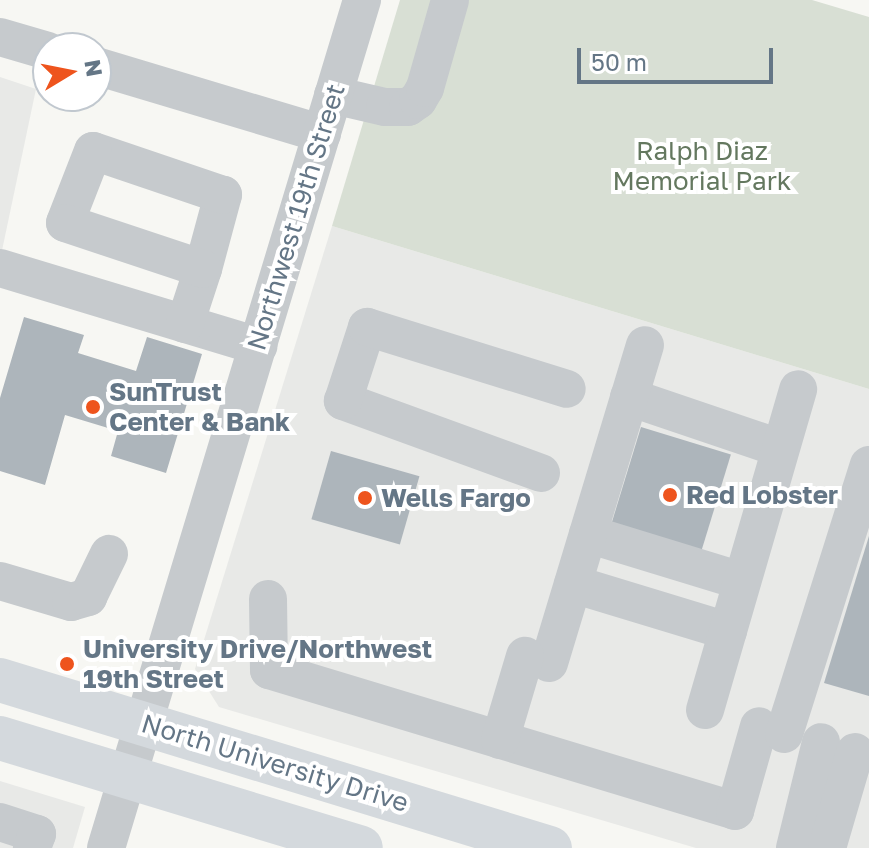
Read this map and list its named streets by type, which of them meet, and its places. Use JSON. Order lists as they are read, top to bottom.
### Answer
{
  "streets": {
    "main road": ["North University Drive"],
    "street": ["Northwest 19th Street"]
  },
  "crossings": [
    ["Northwest 19th Street", "North University Drive"]
  ],
  "parks": ["Ralph Diaz Memorial Park"],
  "places": [
    "SunTrust Center & Bank",
    "Red Lobster",
    "Wells Fargo",
    "University Drive/Northwest 19th Street"
  ],
  "scale_bar": "50 m",
  "north": "right"
}
